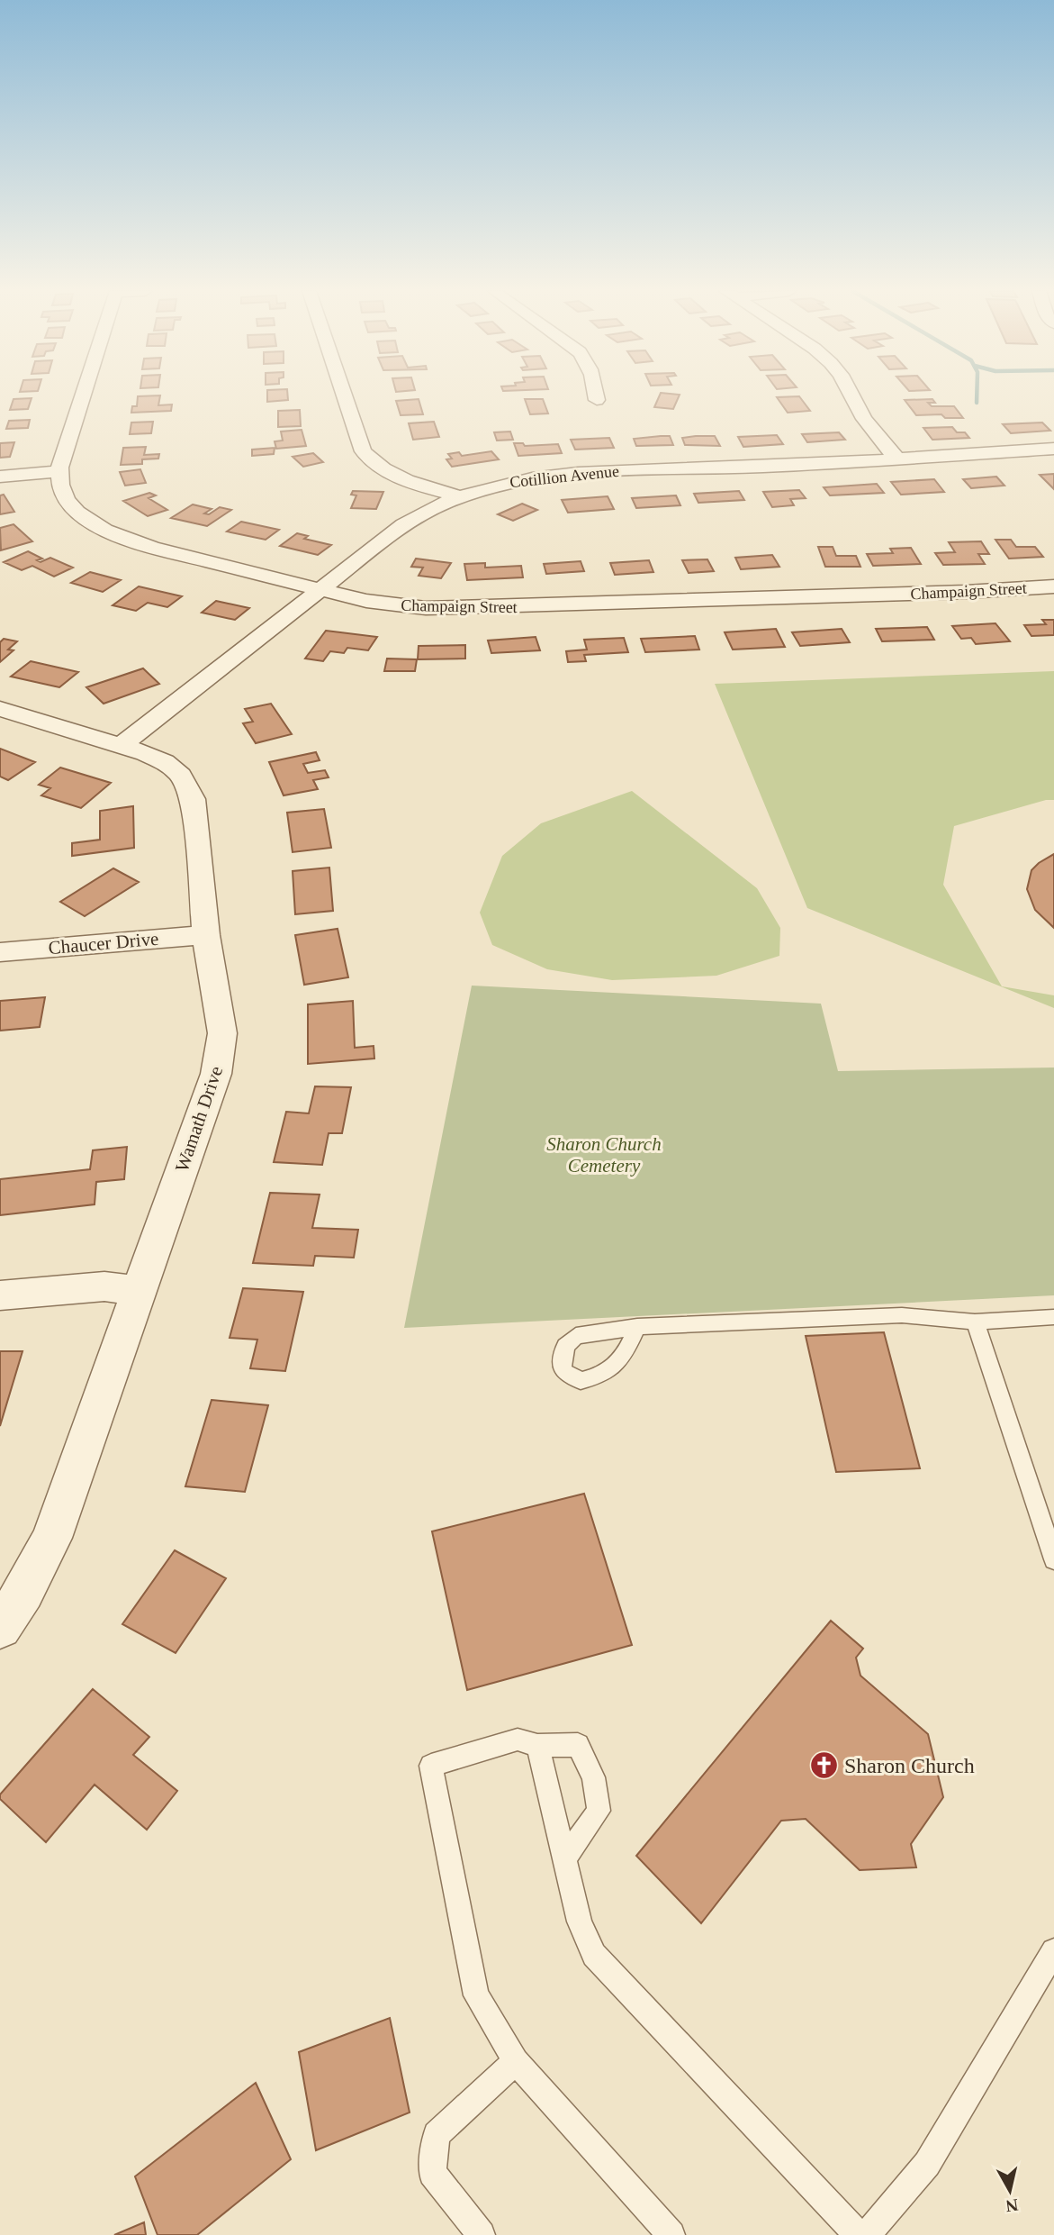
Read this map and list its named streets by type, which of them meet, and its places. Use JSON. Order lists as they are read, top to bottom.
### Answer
{
  "streets": {
    "street": [
      "Cotillion Avenue",
      "Champaign Street",
      "Chaucer Drive",
      "Wamath Drive"
    ]
  },
  "crossings": [
    ["Cotillion Avenue", "Champaign Street"],
    ["Cotillion Avenue", "Wamath Drive"],
    ["Chaucer Drive", "Wamath Drive"]
  ],
  "parks": ["Sharon Church Cemetery"],
  "places": {
    "church": ["Sharon Church"]
  },
  "north": "bottom"
}
